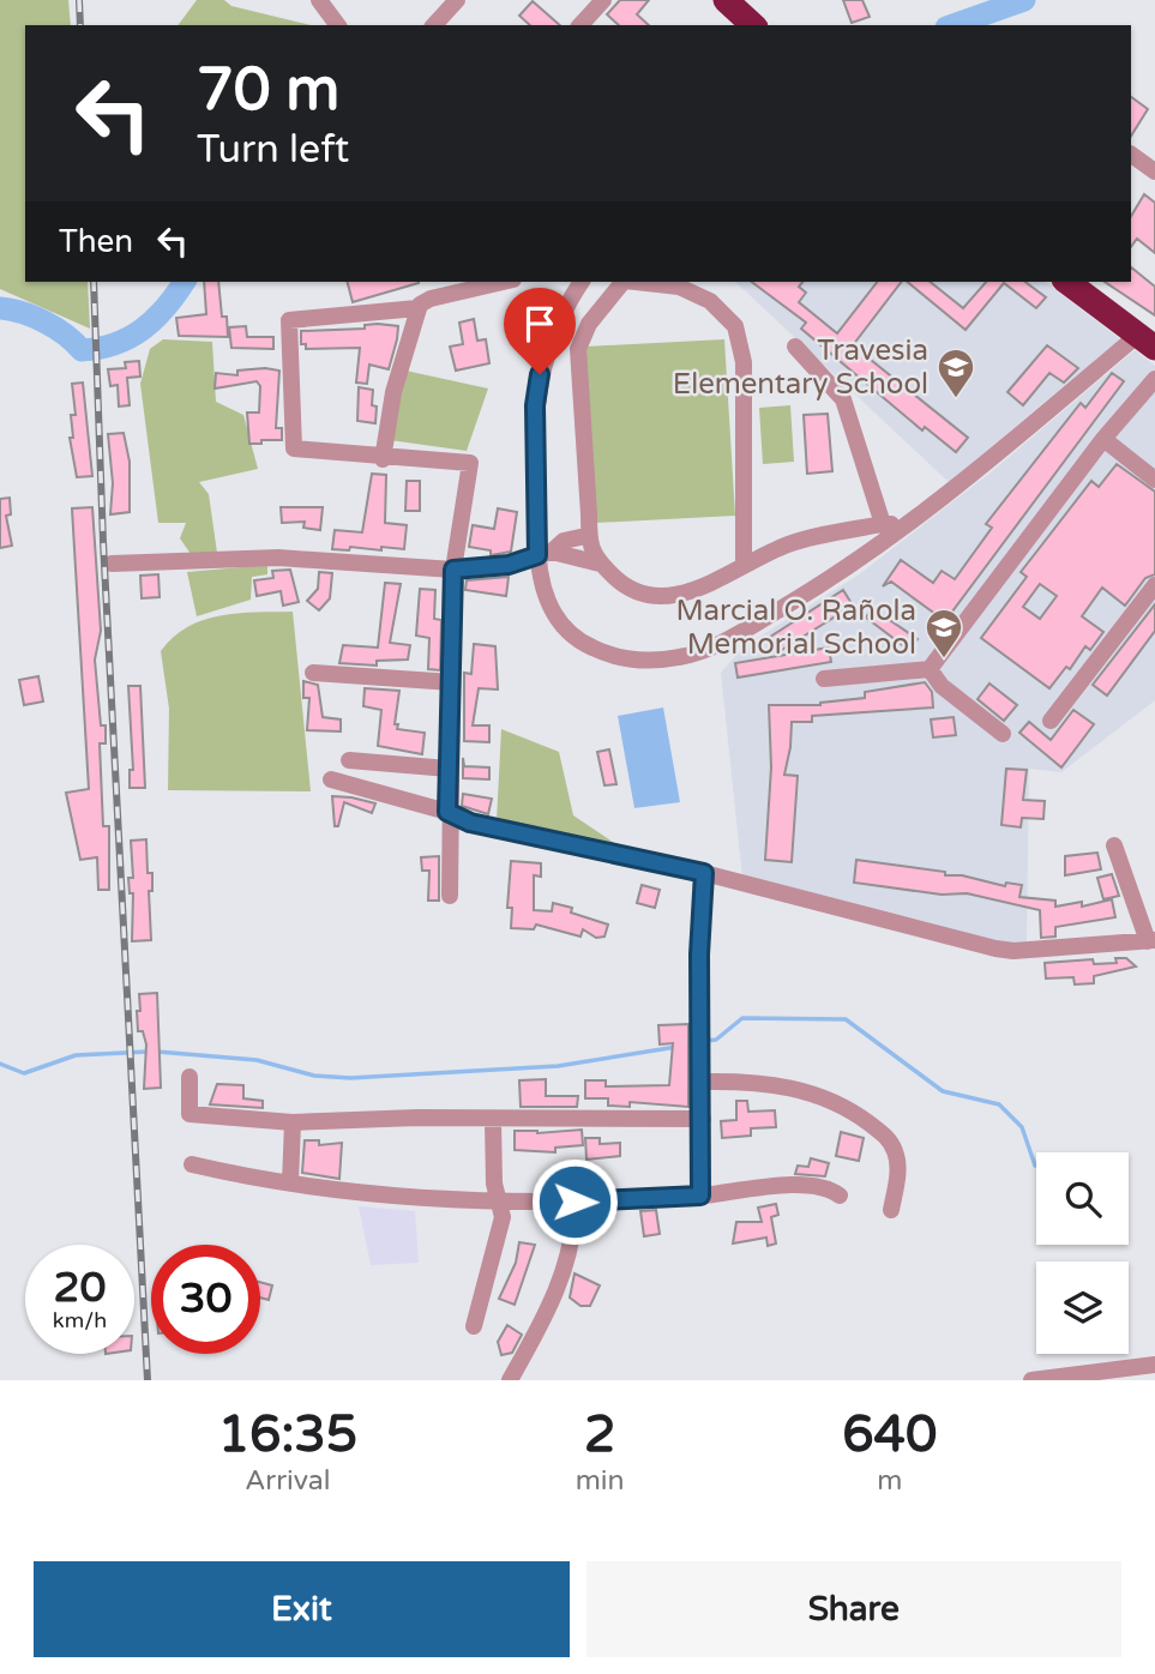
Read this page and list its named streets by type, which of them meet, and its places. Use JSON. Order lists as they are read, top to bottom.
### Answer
{
  "places": {
    "school or university": ["Travesia Elementary School", "Marcial O. Rañola Memorial School"]
  },
  "page": {
    "turn": ["70 m", "Turn left"],
    "then": "Then",
    "speed": "20 km/h",
    "limit": "30",
    "eta": [
      "16:35",
      "Arrival",
      "2",
      "min",
      "640",
      "m"
    ],
    "buttons": ["Exit", "Share"]
  }
}
